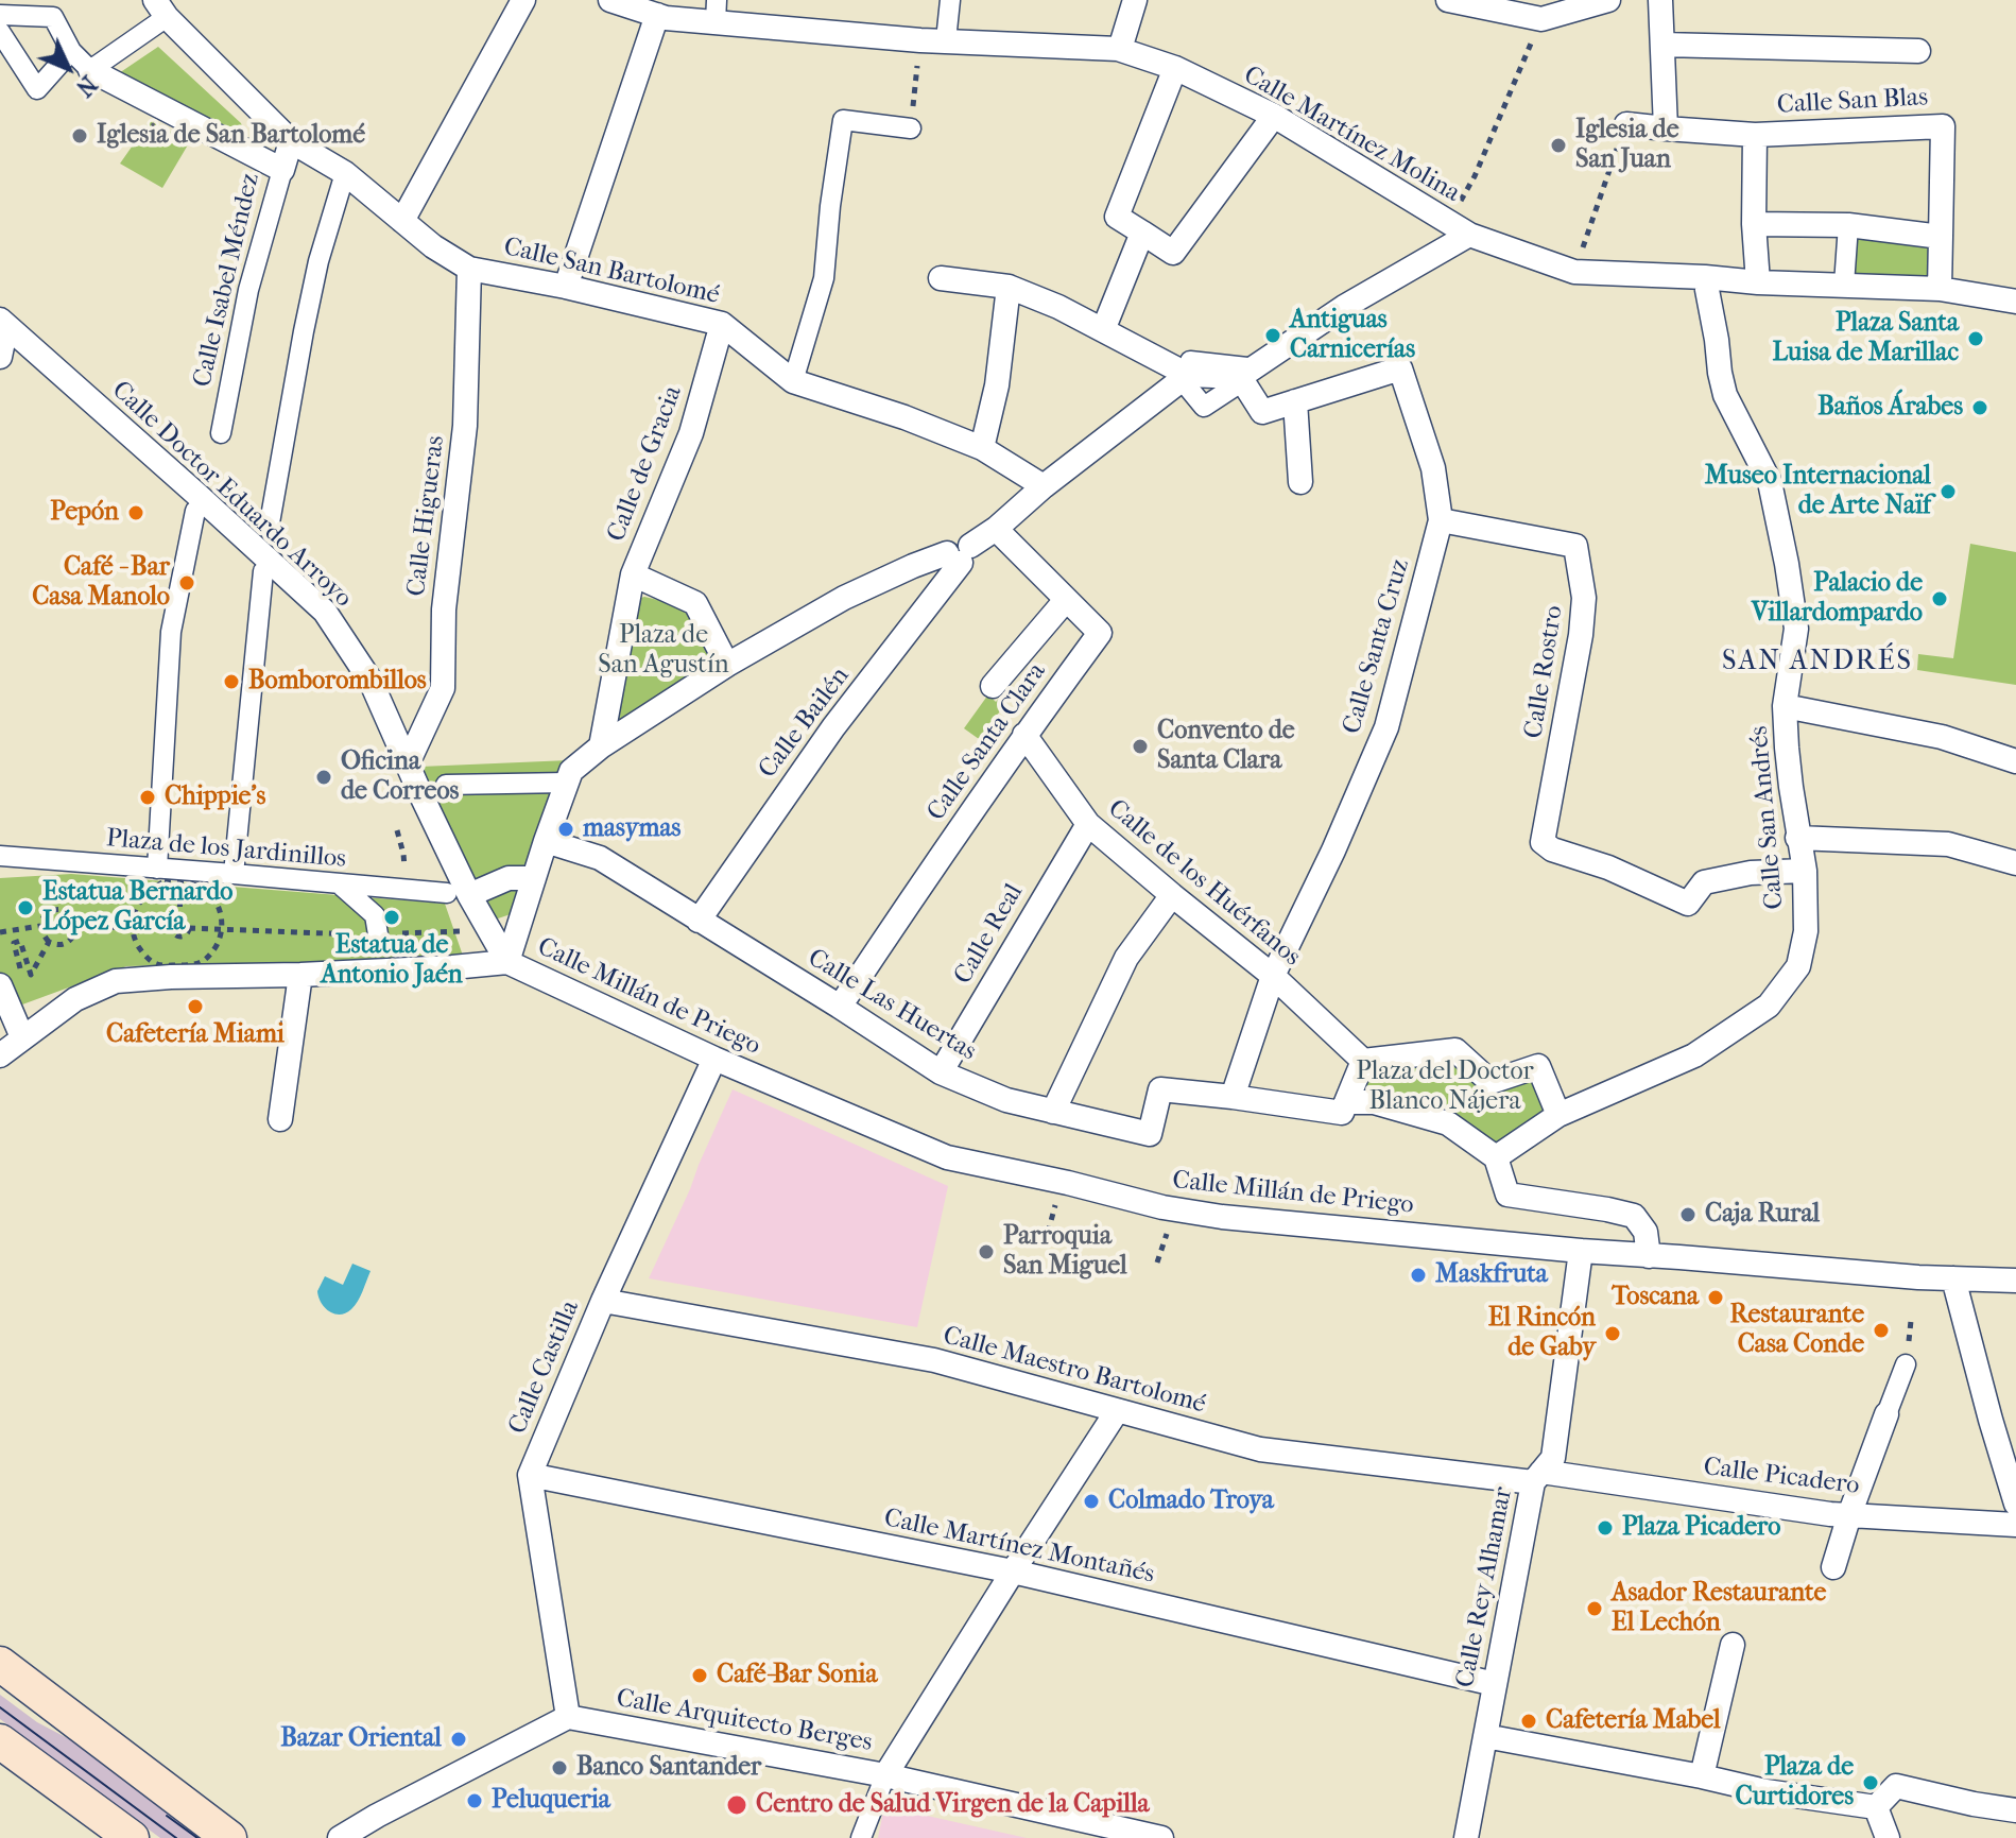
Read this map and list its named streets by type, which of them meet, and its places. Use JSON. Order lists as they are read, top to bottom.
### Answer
{
  "streets": {
    "street": [
      "Calle San Blas",
      "Calle Martínez Molina",
      "Calle San Bartolomé",
      "Calle Isabel Méndez",
      "Calle de Gracia",
      "Calle Doctor Eduardo Arroyo",
      "Calle Higueras",
      "Calle Santa Cruz",
      "Calle Rostro",
      "Calle Bailén",
      "Calle Santa Clara",
      "Calle San Andrés",
      "Plaza de los Jardinillos",
      "Calle de los Huérfanos",
      "Calle Real",
      "Calle Millán de Priego",
      "Calle Las Huertas",
      "Calle Castilla",
      "Calle Maestro Bartolomé",
      "Calle Picadero",
      "Calle Martínez Montañés",
      "Calle Rey Alhamar",
      "Calle Arquitecto Berges"
    ]
  },
  "crossings": [
    ["Calle San Bartolomé", "Calle Isabel Méndez"],
    ["Calle San Bartolomé", "Calle de Gracia"],
    ["Calle San Bartolomé", "Calle Higueras"],
    ["Calle Doctor Eduardo Arroyo", "Calle Higueras"],
    ["Calle Doctor Eduardo Arroyo", "Plaza de los Jardinillos"],
    ["Calle Doctor Eduardo Arroyo", "Calle Millán de Priego"],
    ["Calle Santa Cruz", "Calle Rostro"],
    ["Calle Santa Cruz", "Calle de los Huérfanos"],
    ["Calle Santa Cruz", "Calle Las Huertas"],
    ["Calle Rostro", "Calle San Andrés"],
    ["Calle Bailén", "Calle Las Huertas"],
    ["Calle Santa Clara", "Calle de los Huérfanos"],
    ["Calle Santa Clara", "Calle Las Huertas"],
    ["Calle de los Huérfanos", "Calle Real"],
    ["Calle Real", "Calle Las Huertas"],
    ["Calle Millán de Priego", "Calle Castilla"],
    ["Calle Millán de Priego", "Calle Rey Alhamar"],
    ["Calle Castilla", "Calle Maestro Bartolomé"],
    ["Calle Castilla", "Calle Martínez Montañés"],
    ["Calle Castilla", "Calle Arquitecto Berges"],
    ["Calle Maestro Bartolomé", "Calle Picadero"],
    ["Calle Maestro Bartolomé", "Calle Rey Alhamar"],
    ["Calle Picadero", "Calle Rey Alhamar"],
    ["Calle Martínez Montañés", "Calle Rey Alhamar"]
  ],
  "districts": ["SAN ANDRÉS"],
  "parks": ["Plaza de San Agustín", "Plaza del Doctor Blanco Nájera"],
  "places": [
    "Iglesia de San Bartolomé",
    "Iglesia de San Juan",
    "Antiguas Carnicerías",
    "Plaza Santa Luisa de Marillac",
    "Baños Árabes",
    "Museo Internacional de Arte Naïf",
    "Pepón",
    "Café - Bar Casa Manolo",
    "Palacio de Villardompardo",
    "Bomborombillos",
    "Convento de Santa Clara",
    "Oficina de Correos",
    "Chippie's",
    "masymas",
    "Estatua Bernardo López García",
    "Estatua de Antonio Jaén",
    "Cafetería Miami",
    "Caja Rural",
    "Parroquia San Miguel",
    "Maskfruta",
    "Toscana",
    "Restaurante Casa Conde",
    "El Rincón de Gaby",
    "Colmado Troya",
    "Plaza Picadero",
    "Asador Restaurante El Lechón",
    "Café-Bar Sonia",
    "Cafetería Mabel",
    "Bazar Oriental",
    "Banco Santander",
    "Plaza de Curtidores",
    "Peluqueria",
    "Centro de Salud Virgen de la Capilla"
  ],
  "north": "bottom right"
}
